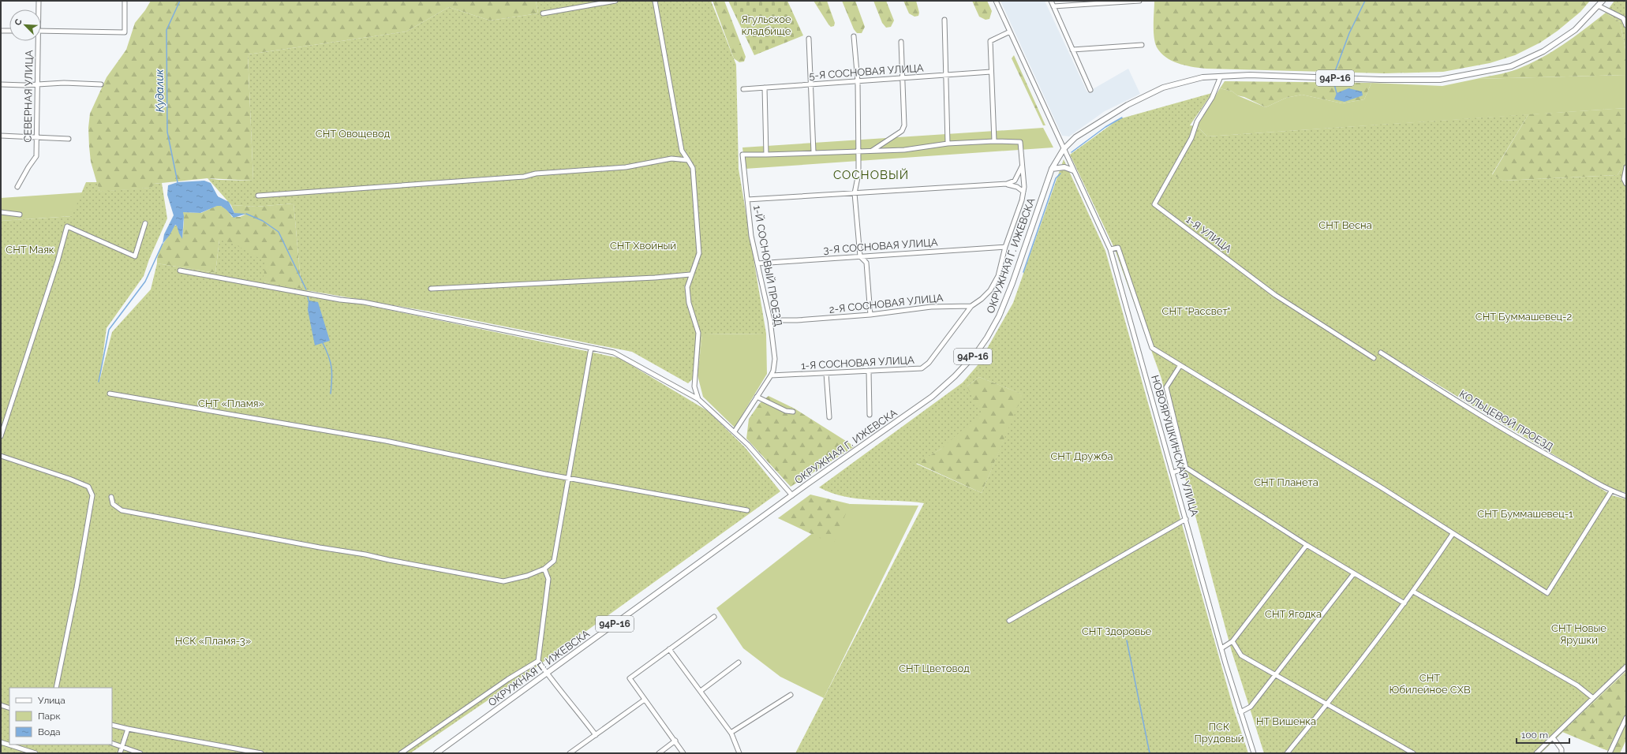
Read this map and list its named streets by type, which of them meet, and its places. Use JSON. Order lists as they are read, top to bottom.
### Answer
{
  "streets": {
    "main road": ["94Р-16", "ОКРУЖНАЯ Г. ИЖЕВСКА"],
    "street": [
      "5-Я СОСНОВАЯ УЛИЦА",
      "СЕВЕРНАЯ УЛИЦА",
      "1-Я УЛИЦА",
      "3-Я СОСНОВАЯ УЛИЦА",
      "1-Й СОСНОВЫЙ ПРОЕЗД",
      "2-Я СОСНОВАЯ УЛИЦА",
      "1-Я СОСНОВАЯ УЛИЦА",
      "КОЛЬЦЕВОЙ ПРОЕЗД",
      "НОВОЯРУШКИНСКАЯ УЛИЦА"
    ]
  },
  "crossings": [
    ["1-Я УЛИЦА", "ОКРУЖНАЯ Г. ИЖЕВСКА"],
    ["3-Я СОСНОВАЯ УЛИЦА", "1-Й СОСНОВЫЙ ПРОЕЗД"],
    ["ОКРУЖНАЯ Г. ИЖЕВСКА", "НОВОЯРУШКИНСКАЯ УЛИЦА"],
    ["1-Й СОСНОВЫЙ ПРОЕЗД", "2-Я СОСНОВАЯ УЛИЦА"],
    ["1-Й СОСНОВЫЙ ПРОЕЗД", "1-Я СОСНОВАЯ УЛИЦА"],
    ["2-Я СОСНОВАЯ УЛИЦА", "1-Я СОСНОВАЯ УЛИЦА"]
  ],
  "districts": ["СОСНОВЫЙ"],
  "water": ["Кудалик"],
  "parks": [
    "Ягульское кладбище",
    "СНТ Овощевод",
    "СНТ Весна",
    "СНТ Хвойный",
    "СНТ Маяк",
    "СНТ \"Рассвет\"",
    "СНТ Буммашевец-2",
    "СНТ «Пламя»",
    "СНТ Дружба",
    "СНТ Планета",
    "СНТ Буммашевец-1",
    "СНТ Ягодка",
    "СНТ Новые Ярушки",
    "СНТ Здоровье",
    "НСК «Пламя-3»",
    "СНТ Цветовод",
    "СНТ Юбилейное СХВ",
    "НТ Вишенка",
    "ПСК Прудовый"
  ],
  "legend": ["Улица", "Парк", "Вода"],
  "scale_bar": "100 m",
  "north": "top left"
}
